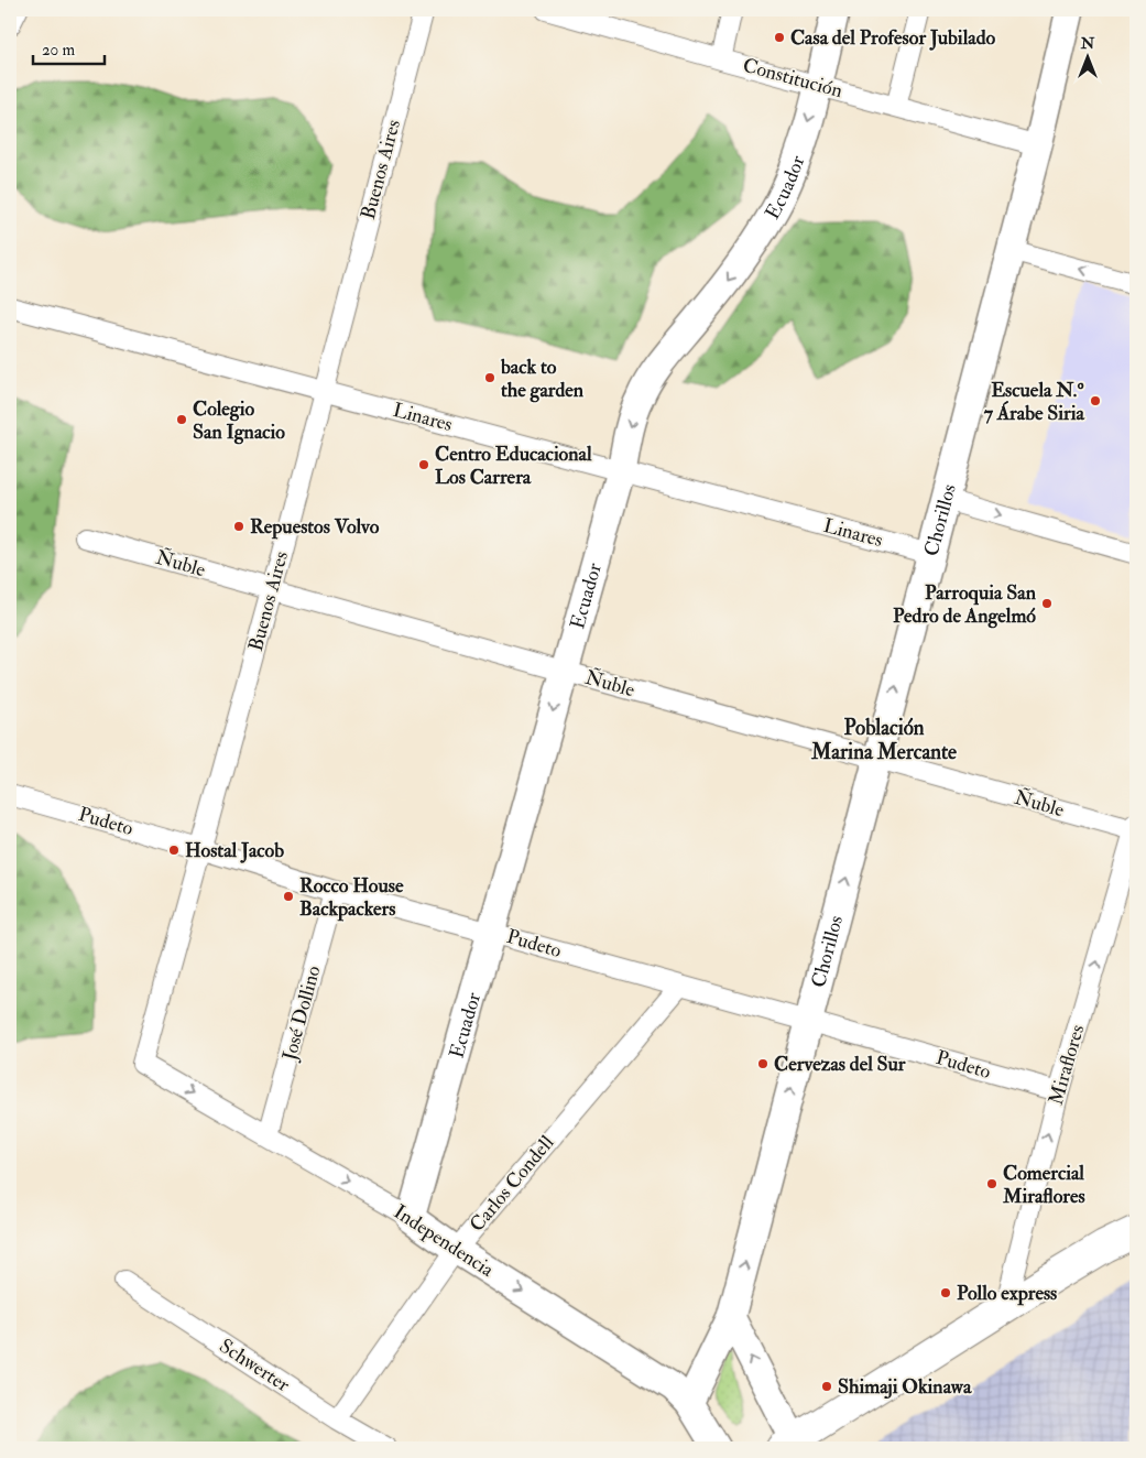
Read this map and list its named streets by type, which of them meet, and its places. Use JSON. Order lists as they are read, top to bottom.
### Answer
{
  "streets": {
    "street": [
      "Constitución",
      "Buenos Aires",
      "Ecuador",
      "Linares",
      "Chorillos",
      "Ñuble",
      "Pudeto",
      "José Dollino",
      "Miraflores",
      "Carlos Condell",
      "Independencia",
      "Schwerter"
    ]
  },
  "crossings": [
    ["Constitución", "Ecuador"],
    ["Constitución", "Chorillos"],
    ["Buenos Aires", "Linares"],
    ["Buenos Aires", "Ñuble"],
    ["Buenos Aires", "Pudeto"],
    ["Buenos Aires", "Independencia"],
    ["Ecuador", "Linares"],
    ["Ecuador", "Ñuble"],
    ["Ecuador", "Pudeto"],
    ["Ecuador", "Independencia"],
    ["Linares", "Chorillos"],
    ["Chorillos", "Ñuble"],
    ["Chorillos", "Pudeto"],
    ["Chorillos", "Independencia"],
    ["Ñuble", "Miraflores"],
    ["Pudeto", "José Dollino"],
    ["Pudeto", "Miraflores"],
    ["Pudeto", "Carlos Condell"],
    ["José Dollino", "Independencia"],
    ["Carlos Condell", "Independencia"],
    ["Carlos Condell", "Schwerter"]
  ],
  "one_way": [
    "Ecuador",
    "Chorillos",
    "Miraflores",
    "Independencia"
  ],
  "districts": ["Población Marina Mercante"],
  "places": [
    "Casa del Profesor Jubilado",
    "back to the garden",
    "Escuela N.º 7 Árabe Siria",
    "Colegio San Ignacio",
    "Centro Educacional Los Carrera",
    "Repuestos Volvo",
    "Parroquia San Pedro de Angelmó",
    "Hostal Jacob",
    "Rocco House Backpackers",
    "Cervezas del Sur",
    "Comercial Miraflores",
    "Pollo express",
    "Shimaji Okinawa"
  ],
  "scale_bar": "20 m",
  "north": "top"
}
